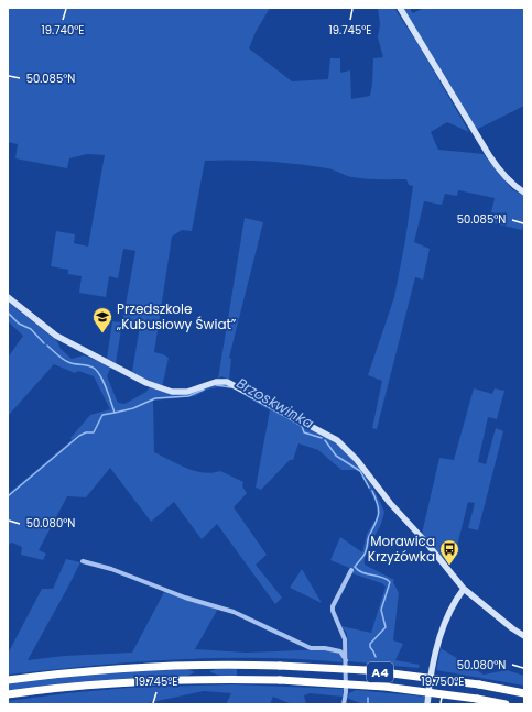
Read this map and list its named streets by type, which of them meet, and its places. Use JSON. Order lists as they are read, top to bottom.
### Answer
{
  "streets": {
    "highway": ["A4"]
  },
  "water": ["Brzoskwinka"],
  "places": {
    "school or university": ["Przedszkole „Kubusiowy Świat”"],
    "bus stop": ["Morawica Krzyżówka"]
  },
  "coordinates": [
    "19.740°E",
    "19.745°E",
    "50.085°N",
    "50.080°N",
    "19.750°E"
  ]
}
